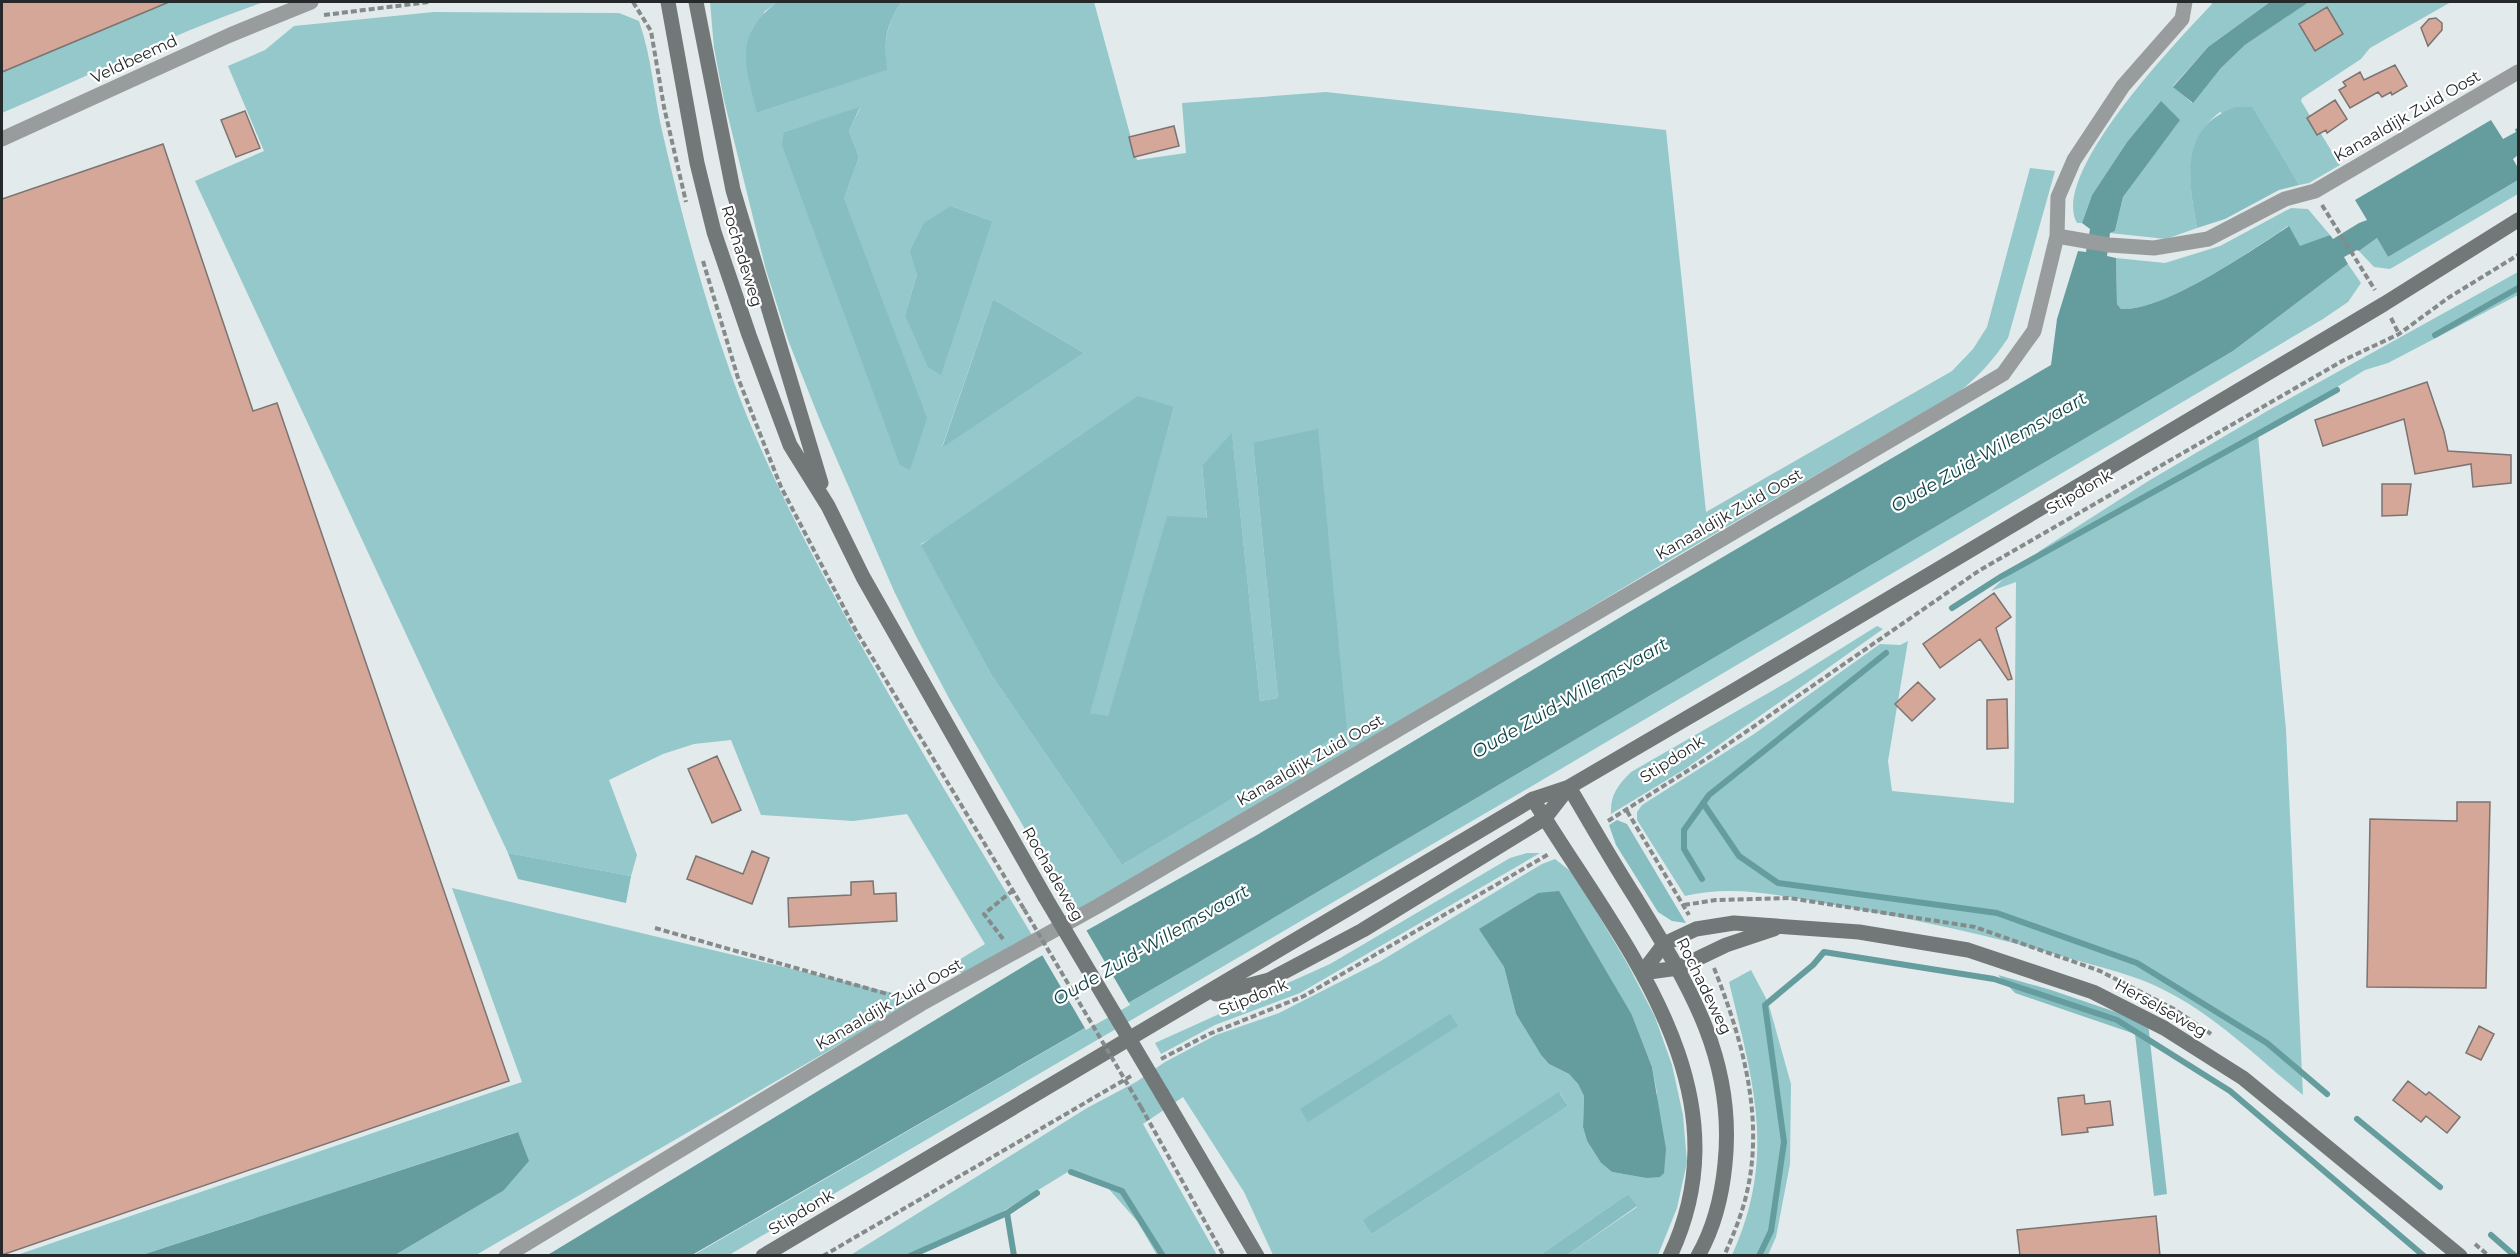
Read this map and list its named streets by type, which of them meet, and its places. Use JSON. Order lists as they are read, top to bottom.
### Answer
{
  "streets": {
    "main road": ["Rochadeweg", "Stipdonk", "Herselseweg"],
    "street": ["Veldbeemd", "Kanaaldijk Zuid Oost"]
  },
  "crossings": [
    ["Rochadeweg", "Stipdonk"],
    ["Rochadeweg", "Herselseweg"]
  ],
  "water": ["Oude Zuid-Willemsvaart"]
}
